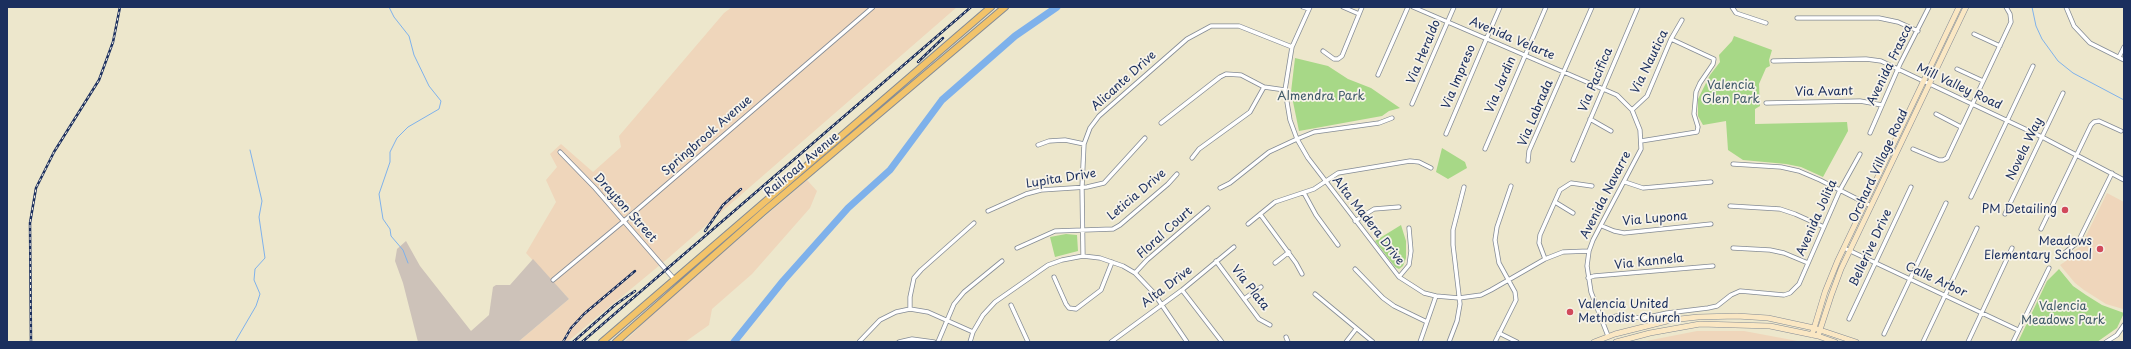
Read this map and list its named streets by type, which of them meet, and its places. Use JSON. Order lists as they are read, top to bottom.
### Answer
{
  "streets": {
    "main road": ["Railroad Avenue", "Orchard Village Road"],
    "street": [
      "Avenida Velarte",
      "Via Heraldo",
      "Via Nautica",
      "Avenida Frasca",
      "Via Impreso",
      "Via Pacifica",
      "Alicante Drive",
      "Via Jardin",
      "Mill Valley Road",
      "Via Avant",
      "Via Labrada",
      "Springbrook Avenue",
      "Novela Way",
      "Lupita Drive",
      "Leticia Drive",
      "Avenida Navarre",
      "Drayton Street",
      "Avenida Jolita",
      "Via Lupona",
      "Alta Madera Drive",
      "Floral Court",
      "Bellerive Drive",
      "Via Kannela",
      "Calle Arbor",
      "Alta Drive",
      "Via Plata"
    ]
  },
  "crossings": [
    ["Avenida Velarte", "Via Heraldo"],
    ["Avenida Velarte", "Via Nautica"],
    ["Avenida Velarte", "Via Impreso"],
    ["Avenida Velarte", "Via Pacifica"],
    ["Avenida Velarte", "Via Jardin"],
    ["Avenida Velarte", "Via Labrada"],
    ["Avenida Velarte", "Avenida Navarre"],
    ["Via Nautica", "Avenida Navarre"],
    ["Avenida Frasca", "Mill Valley Road"],
    ["Avenida Frasca", "Via Avant"],
    ["Alicante Drive", "Lupita Drive"],
    ["Alicante Drive", "Leticia Drive"],
    ["Alicante Drive", "Alta Madera Drive"],
    ["Mill Valley Road", "Novela Way"],
    ["Mill Valley Road", "Orchard Village Road"],
    ["Springbrook Avenue", "Drayton Street"],
    ["Railroad Avenue", "Drayton Street"],
    ["Orchard Village Road", "Calle Arbor"],
    ["Avenida Navarre", "Avenida Jolita"],
    ["Avenida Navarre", "Via Lupona"],
    ["Avenida Navarre", "Alta Madera Drive"],
    ["Avenida Navarre", "Via Kannela"],
    ["Bellerive Drive", "Calle Arbor"],
    ["Alta Drive", "Via Plata"]
  ],
  "parks": ["Valencia Glen Park", "Almendra Park", "Valencia Meadows Park"],
  "places": ["PM Detailing", "Meadows Elementary School", "Valencia United Methodist Church"]
}
